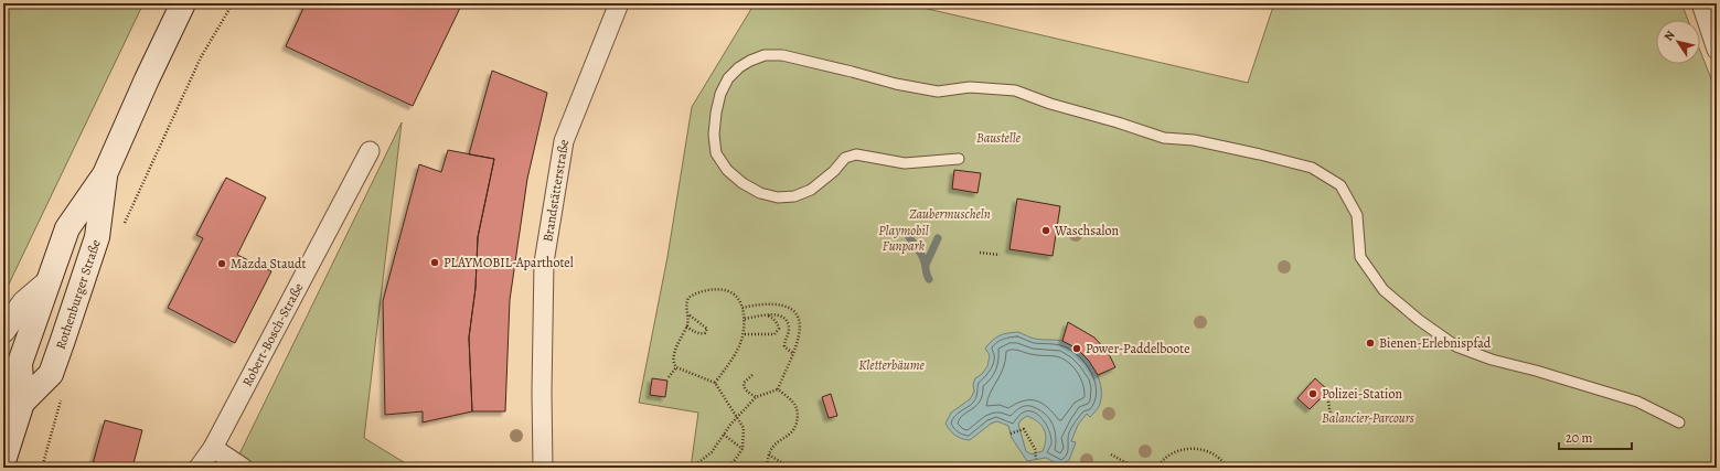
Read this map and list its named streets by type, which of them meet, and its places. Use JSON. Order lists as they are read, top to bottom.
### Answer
{
  "streets": {
    "main road": ["Rothenburger Straße"],
    "street": ["Brandstätterstraße", "Robert-Bosch-Straße"]
  },
  "parks": [
    "Baustelle",
    "Zaubermuscheln",
    "Playmobil Funpark",
    "Kletterbäume",
    "Balancier-Parcours"
  ],
  "places": [
    "Waschsalon",
    "PLAYMOBIL-Aparthotel",
    "Mazda Staudt",
    "Bienen-Erlebnispfad",
    "Power-Paddelboote",
    "Polizei-Station"
  ],
  "scale_bar": "20 m",
  "north": "top left"
}
